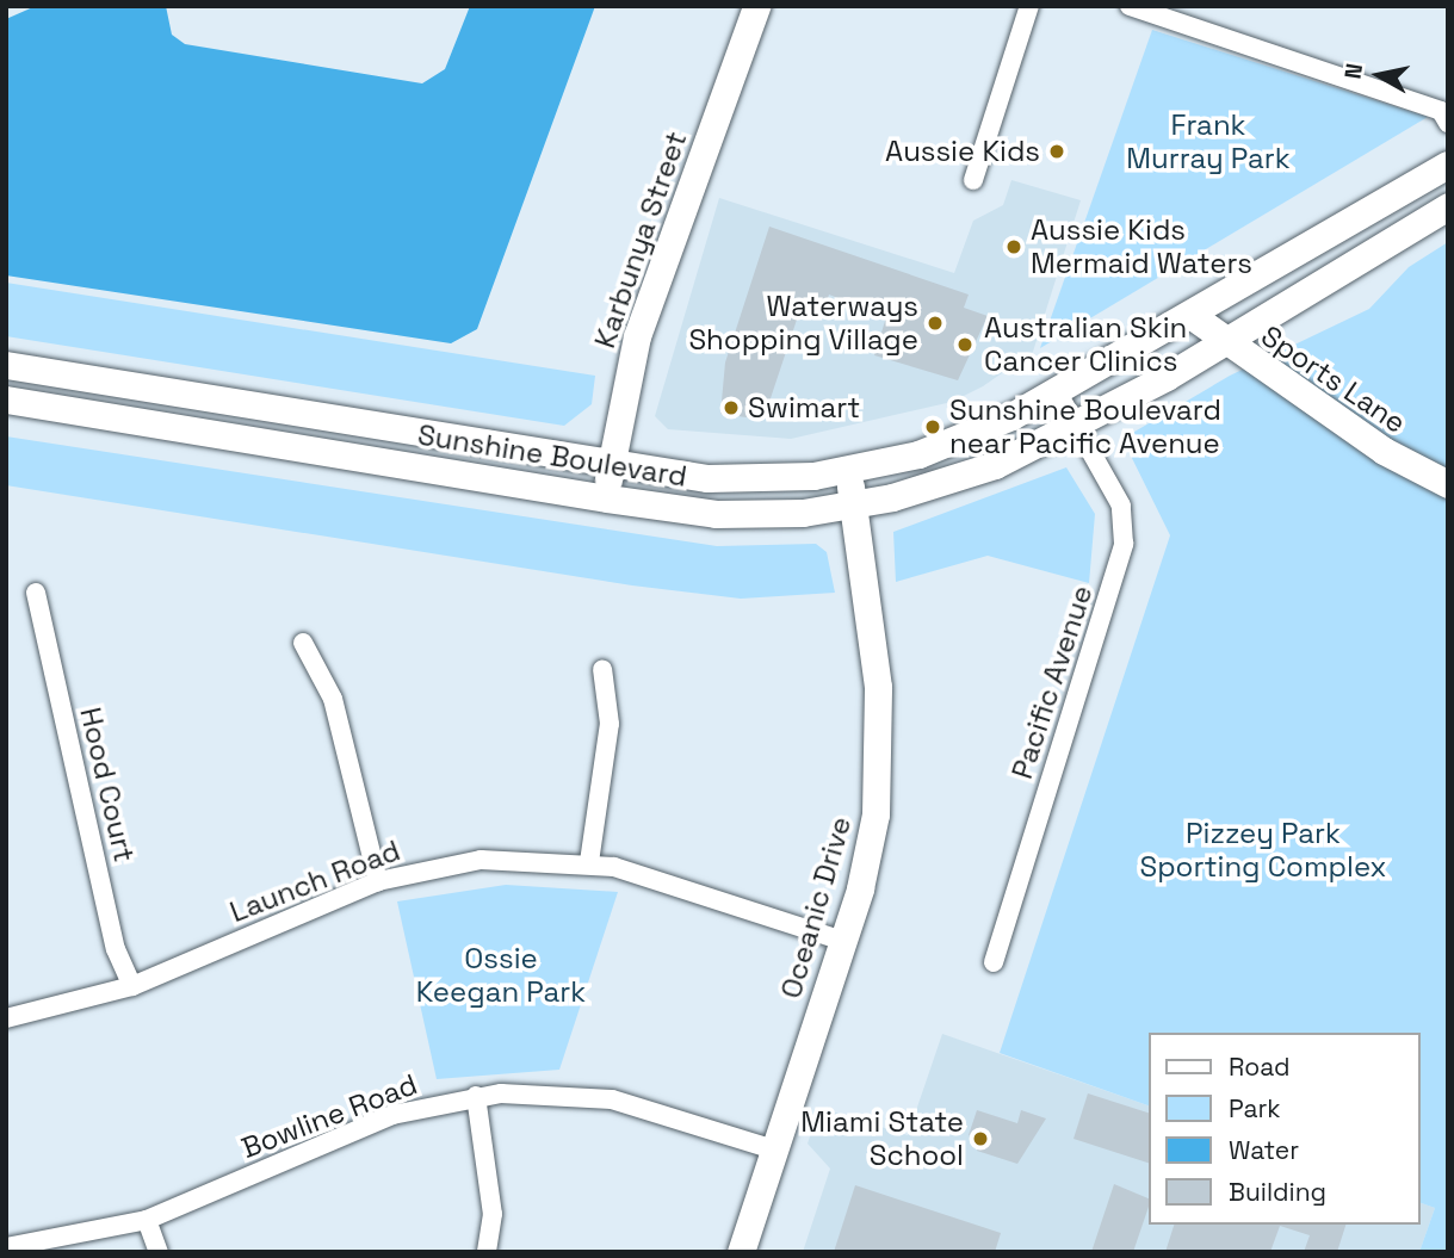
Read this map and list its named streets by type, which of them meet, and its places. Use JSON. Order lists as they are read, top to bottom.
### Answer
{
  "streets": {
    "main road": [
      "Karbunya Street",
      "Sports Lane",
      "Sunshine Boulevard",
      "Oceanic Drive"
    ],
    "street": [
      "Pacific Avenue",
      "Hood Court",
      "Launch Road",
      "Bowline Road"
    ]
  },
  "crossings": [
    ["Karbunya Street", "Sunshine Boulevard"],
    ["Sunshine Boulevard", "Pacific Avenue"],
    ["Sunshine Boulevard", "Oceanic Drive"],
    ["Hood Court", "Launch Road"],
    ["Launch Road", "Oceanic Drive"],
    ["Oceanic Drive", "Bowline Road"]
  ],
  "parks": ["Frank Murray Park", "Pizzey Park Sporting Complex", "Ossie Keegan Park"],
  "places": [
    "Aussie Kids",
    "Aussie Kids Mermaid Waters",
    "Waterways Shopping Village",
    "Australian Skin Cancer Clinics",
    "Swimart",
    "Sunshine Boulevard near Pacific Avenue",
    "Miami State School"
  ],
  "legend": [
    "Road",
    "Park",
    "Water",
    "Building"
  ],
  "north": "left"
}
